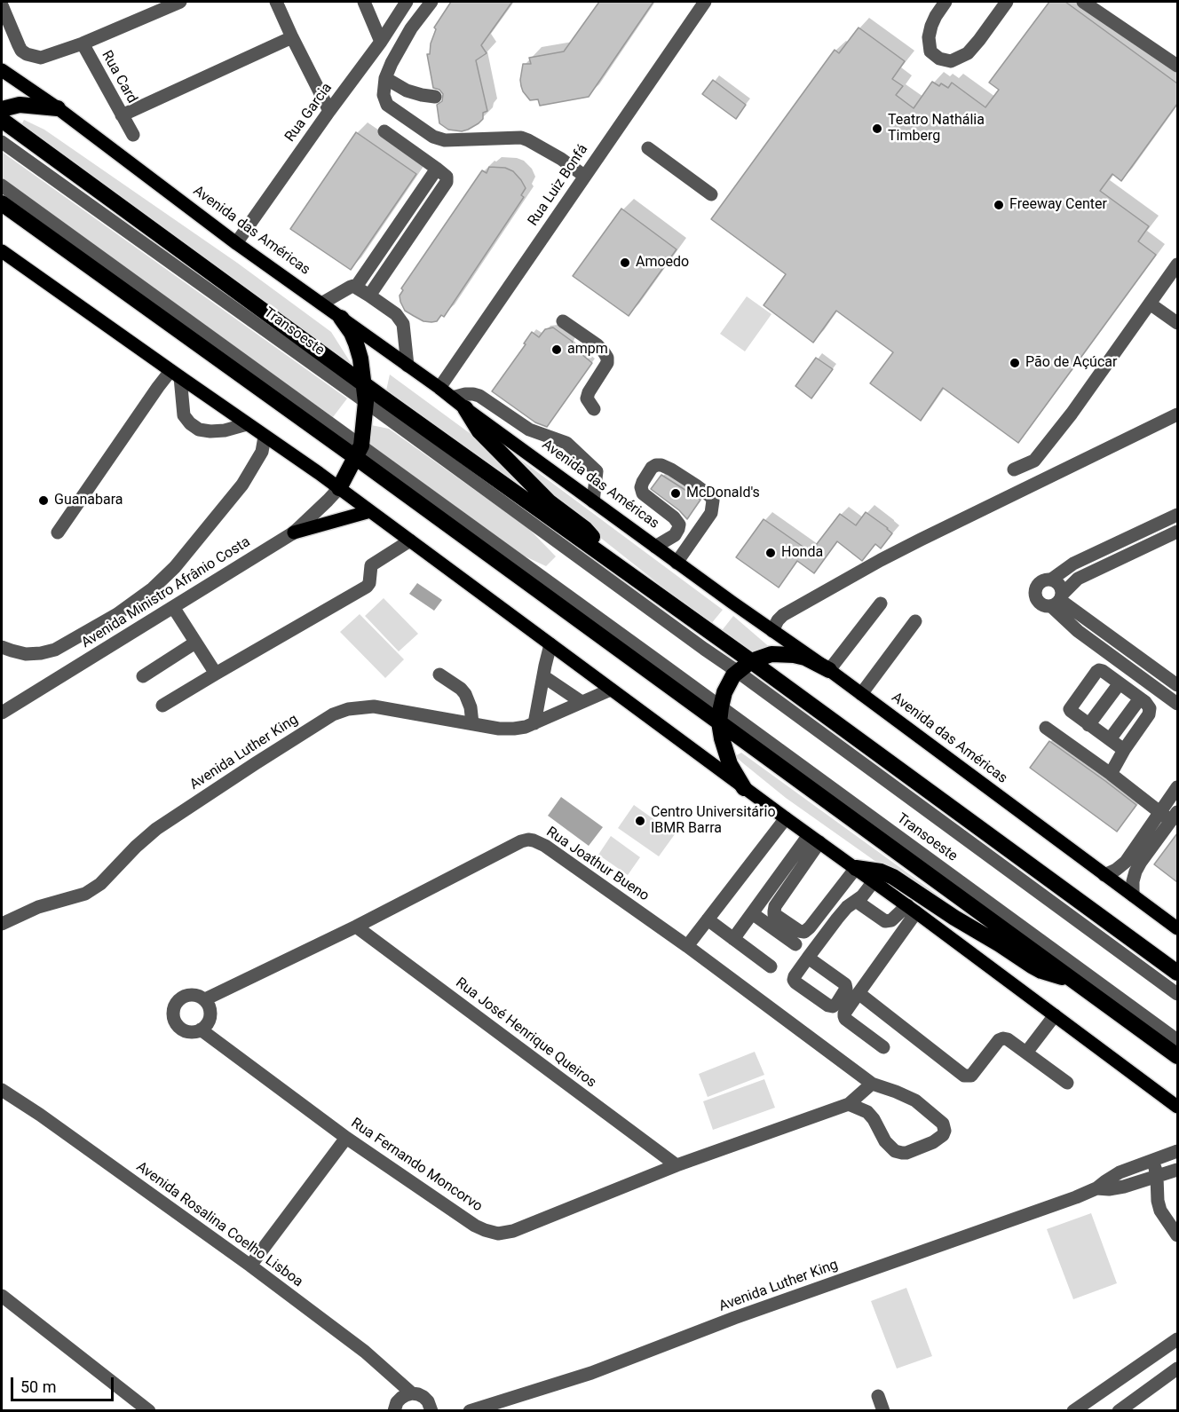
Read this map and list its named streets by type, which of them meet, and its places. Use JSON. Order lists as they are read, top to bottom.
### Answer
{
  "streets": {
    "main road": ["Avenida das Américas"],
    "street": [
      "Rua Card",
      "Rua Garcia",
      "Rua Luiz Bonfá",
      "Transoeste",
      "Avenida Ministro Afrânio Costa",
      "Avenida Luther King",
      "Rua Joathur Bueno",
      "Rua José Henrique Queiros",
      "Rua Fernando Moncorvo",
      "Avenida Rosalina Coelho Lisboa"
    ]
  },
  "crossings": [
    ["Rua Garcia", "Avenida das Américas"],
    ["Rua Luiz Bonfá", "Avenida das Américas"],
    ["Rua Joathur Bueno", "Rua José Henrique Queiros"],
    ["Rua Joathur Bueno", "Rua Fernando Moncorvo"],
    ["Rua José Henrique Queiros", "Rua Fernando Moncorvo"]
  ],
  "places": [
    "Teatro Nathália Timberg",
    "Freeway Center",
    "Amoedo",
    "ampm",
    "Pão de Açúcar",
    "McDonald's",
    "Guanabara",
    "Honda",
    "Centro Universitário IBMR Barra"
  ],
  "scale_bar": "50 m"
}
